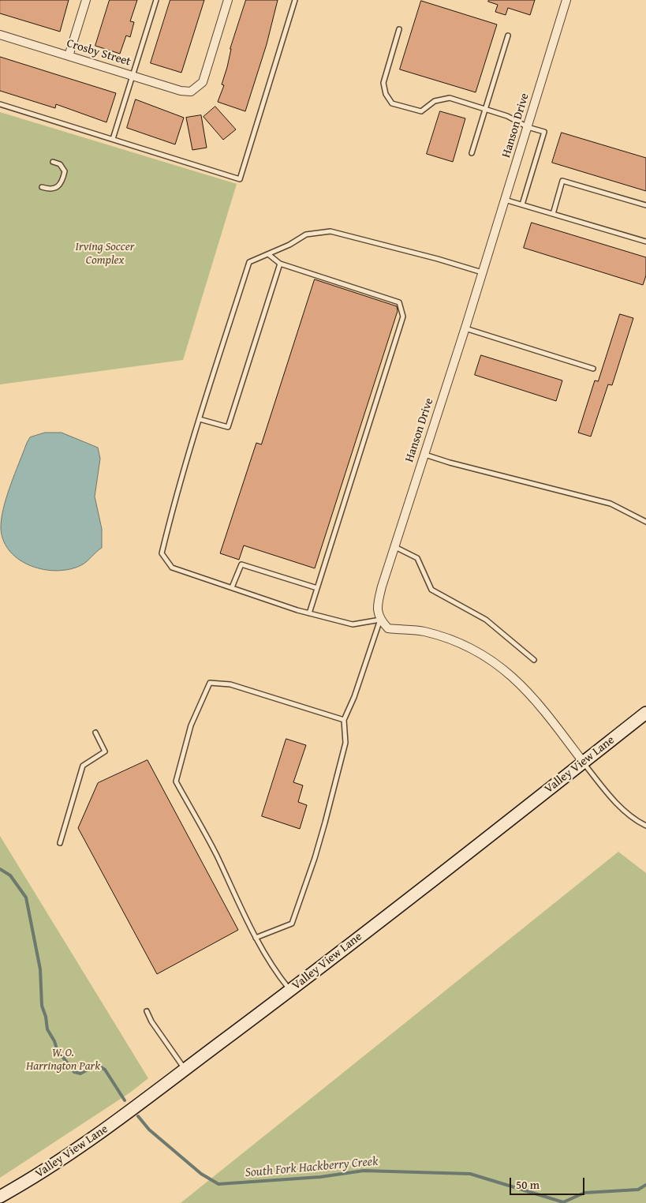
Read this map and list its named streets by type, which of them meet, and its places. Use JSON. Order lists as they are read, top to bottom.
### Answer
{
  "streets": {
    "main road": ["Valley View Lane"],
    "street": ["Crosby Street", "Hanson Drive"]
  },
  "water": ["South Fork Hackberry Creek"],
  "parks": ["Irving Soccer Complex", "W. O. Harrington Park"],
  "scale_bar": "50 m"
}
